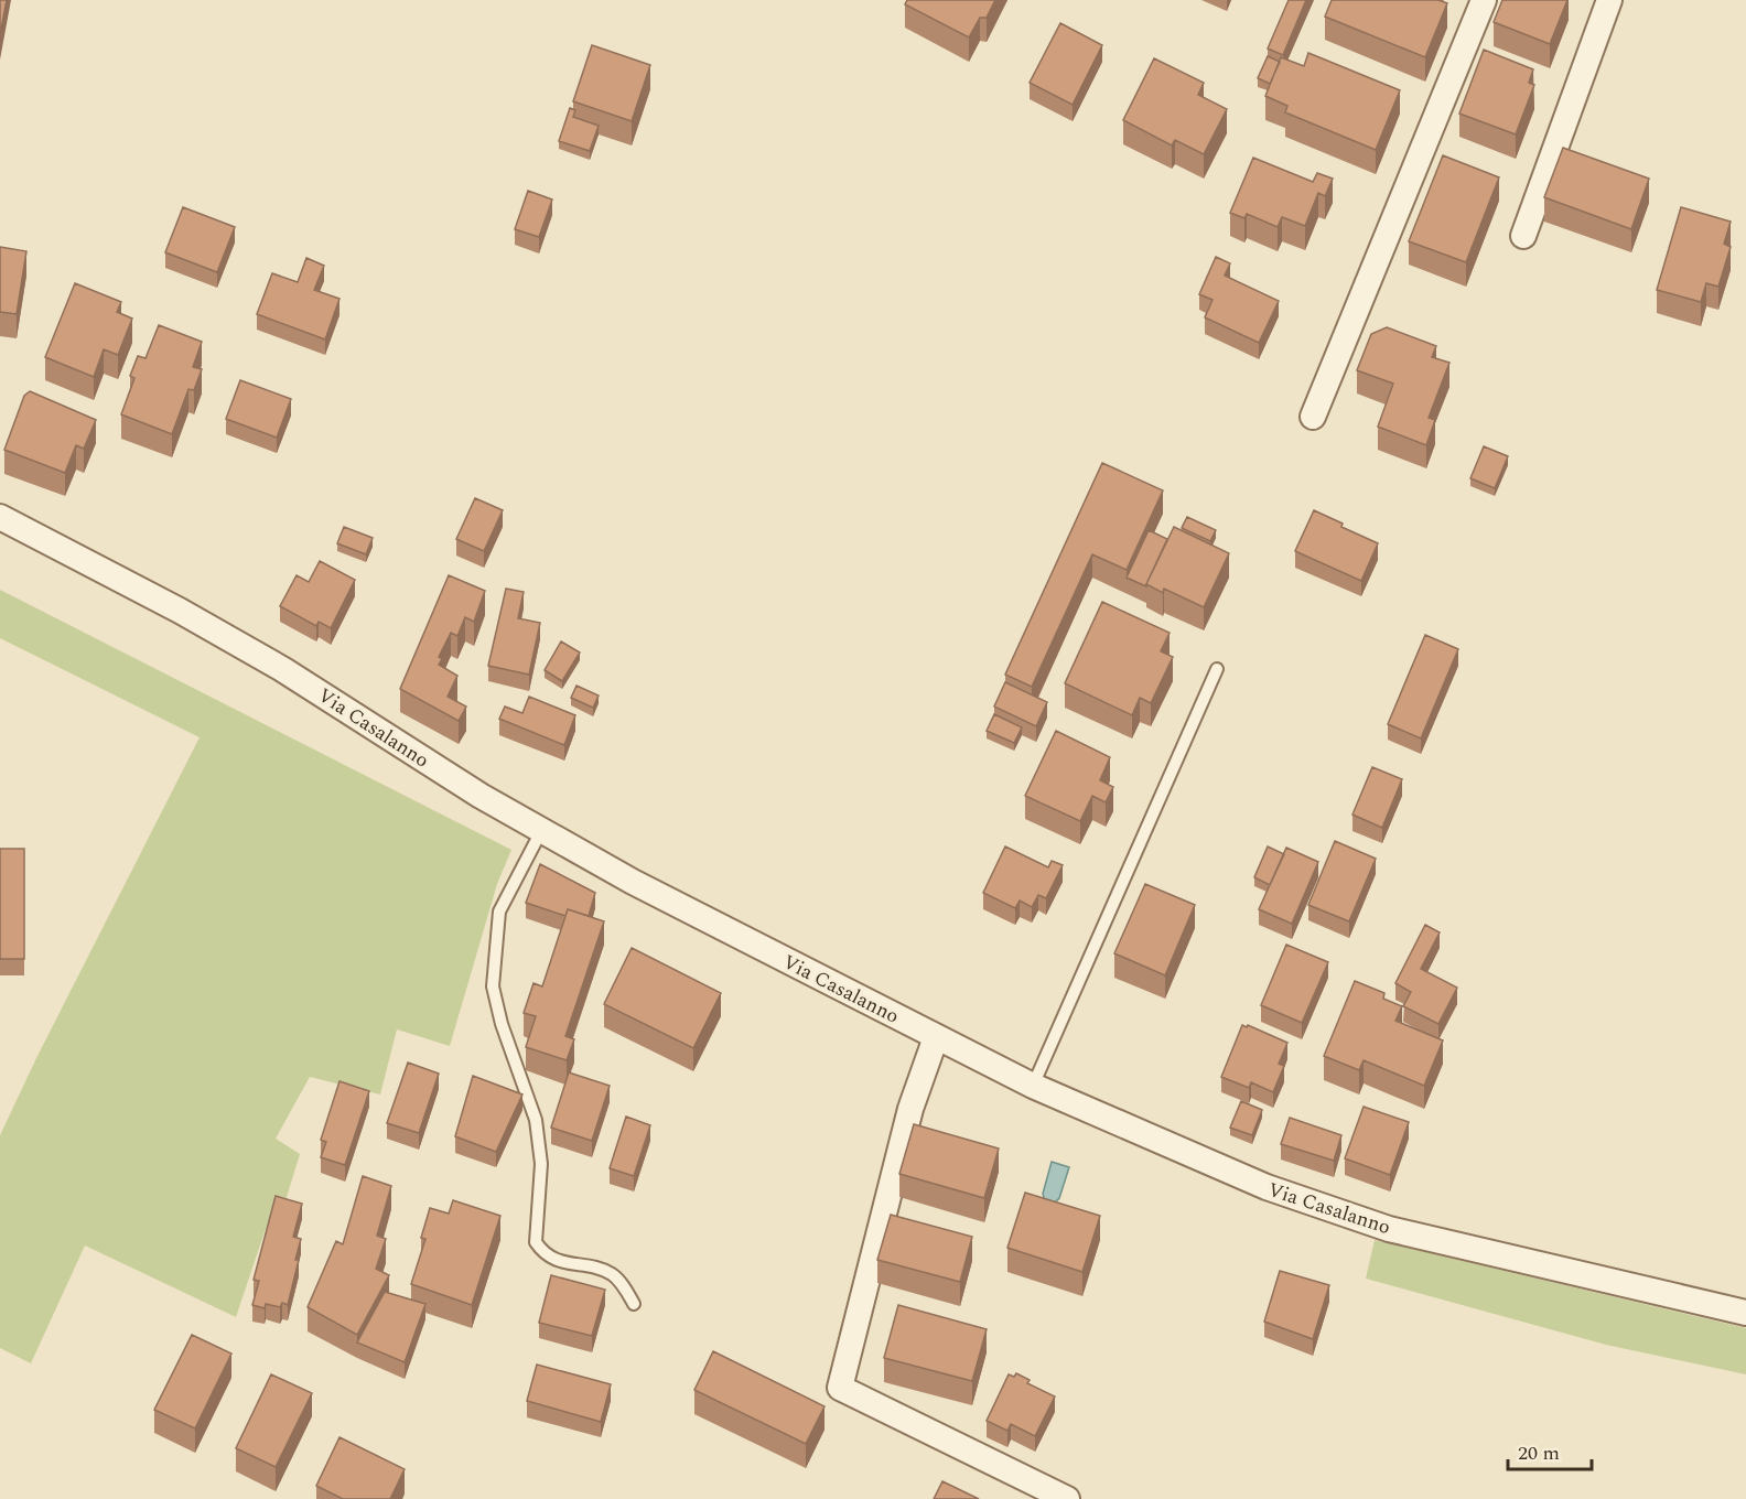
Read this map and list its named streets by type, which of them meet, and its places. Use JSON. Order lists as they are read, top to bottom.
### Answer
{
  "streets": {
    "street": ["Via Casalanno"]
  },
  "scale_bar": "20 m"
}
